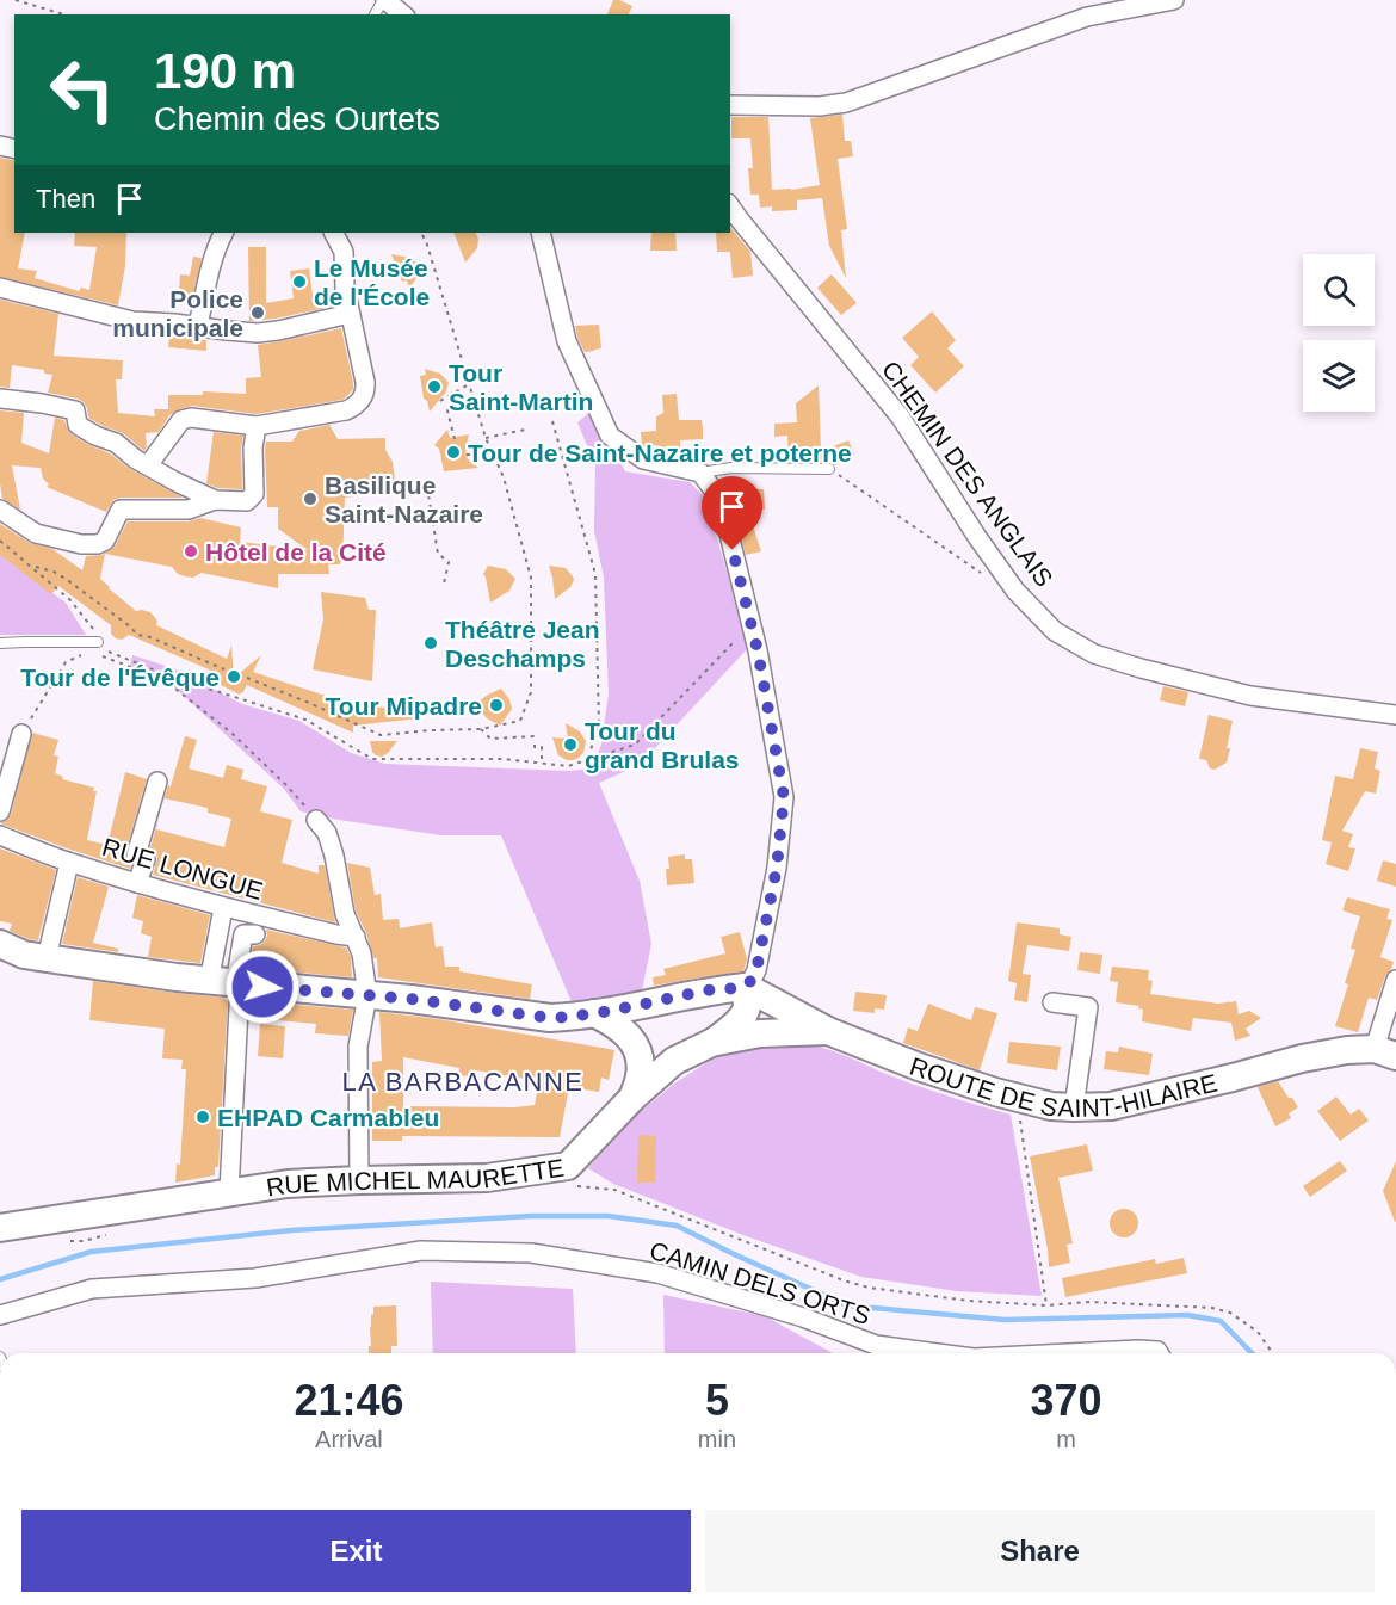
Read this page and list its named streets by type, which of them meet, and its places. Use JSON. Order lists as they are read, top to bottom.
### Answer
{
  "streets": {
    "main road": ["ROUTE DE SAINT-HILAIRE", "RUE MICHEL MAURETTE"],
    "street": ["CHEMIN DES ANGLAIS", "RUE LONGUE", "CAMIN DELS ORTS"]
  },
  "crossings": [
    ["ROUTE DE SAINT-HILAIRE", "RUE MICHEL MAURETTE"]
  ],
  "districts": ["LA BARBACANNE"],
  "places": [
    "Le Musée de l'École",
    "Police municipale",
    "Tour Saint-Martin",
    "Tour de Saint-Nazaire et poterne",
    "Basilique Saint-Nazaire",
    "Hôtel de la Cité",
    "Théâtre Jean Deschamps",
    "Tour de l'Évêque",
    "Tour Mipadre",
    "Tour du grand Brulas",
    "EHPAD Carmableu"
  ],
  "page": {
    "turn": ["190 m", "Chemin des Ourtets"],
    "then": "Then",
    "eta": [
      "21:46",
      "Arrival",
      "5",
      "min",
      "370",
      "m"
    ],
    "buttons": ["Exit", "Share"]
  }
}
